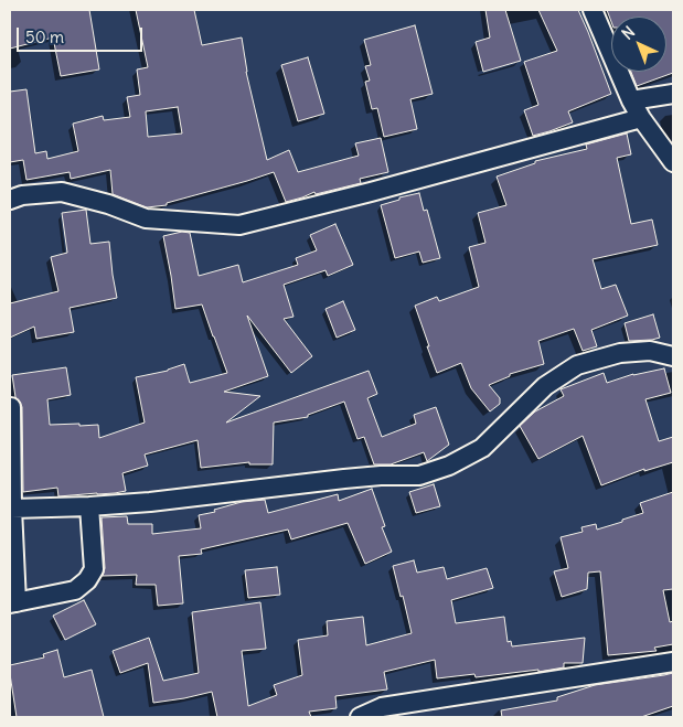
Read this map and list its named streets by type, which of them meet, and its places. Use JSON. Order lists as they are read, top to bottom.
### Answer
{
  "scale_bar": "50 m",
  "north": "top left"
}
